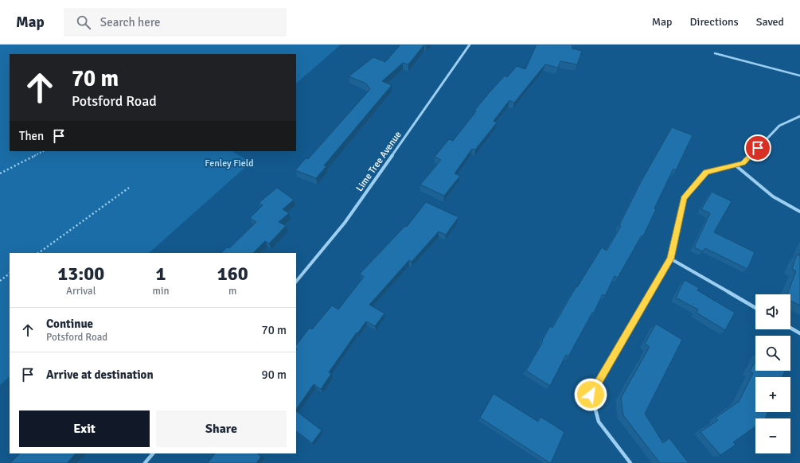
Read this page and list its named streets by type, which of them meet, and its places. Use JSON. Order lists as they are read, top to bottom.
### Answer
{
  "streets": {
    "street": ["Lime Tree Avenue"]
  },
  "parks": ["Fenley Field"],
  "page": {
    "header": "Map",
    "search": "Search here",
    "nav": ["Map", "Directions", "Saved"],
    "turn": ["70 m", "Potsford Road"],
    "then": "Then",
    "eta": [
      "13:00",
      "Arrival",
      "1",
      "min",
      "160",
      "m"
    ],
    "map_buttons": ["+", "−"],
    "list": [
      {
        "name": "Continue",
        "note": "Potsford Road",
        "value": "70 m"
      },
      {
        "name": "Arrive at destination",
        "value": "90 m"
      }
    ],
    "buttons": ["Exit", "Share"]
  }
}
